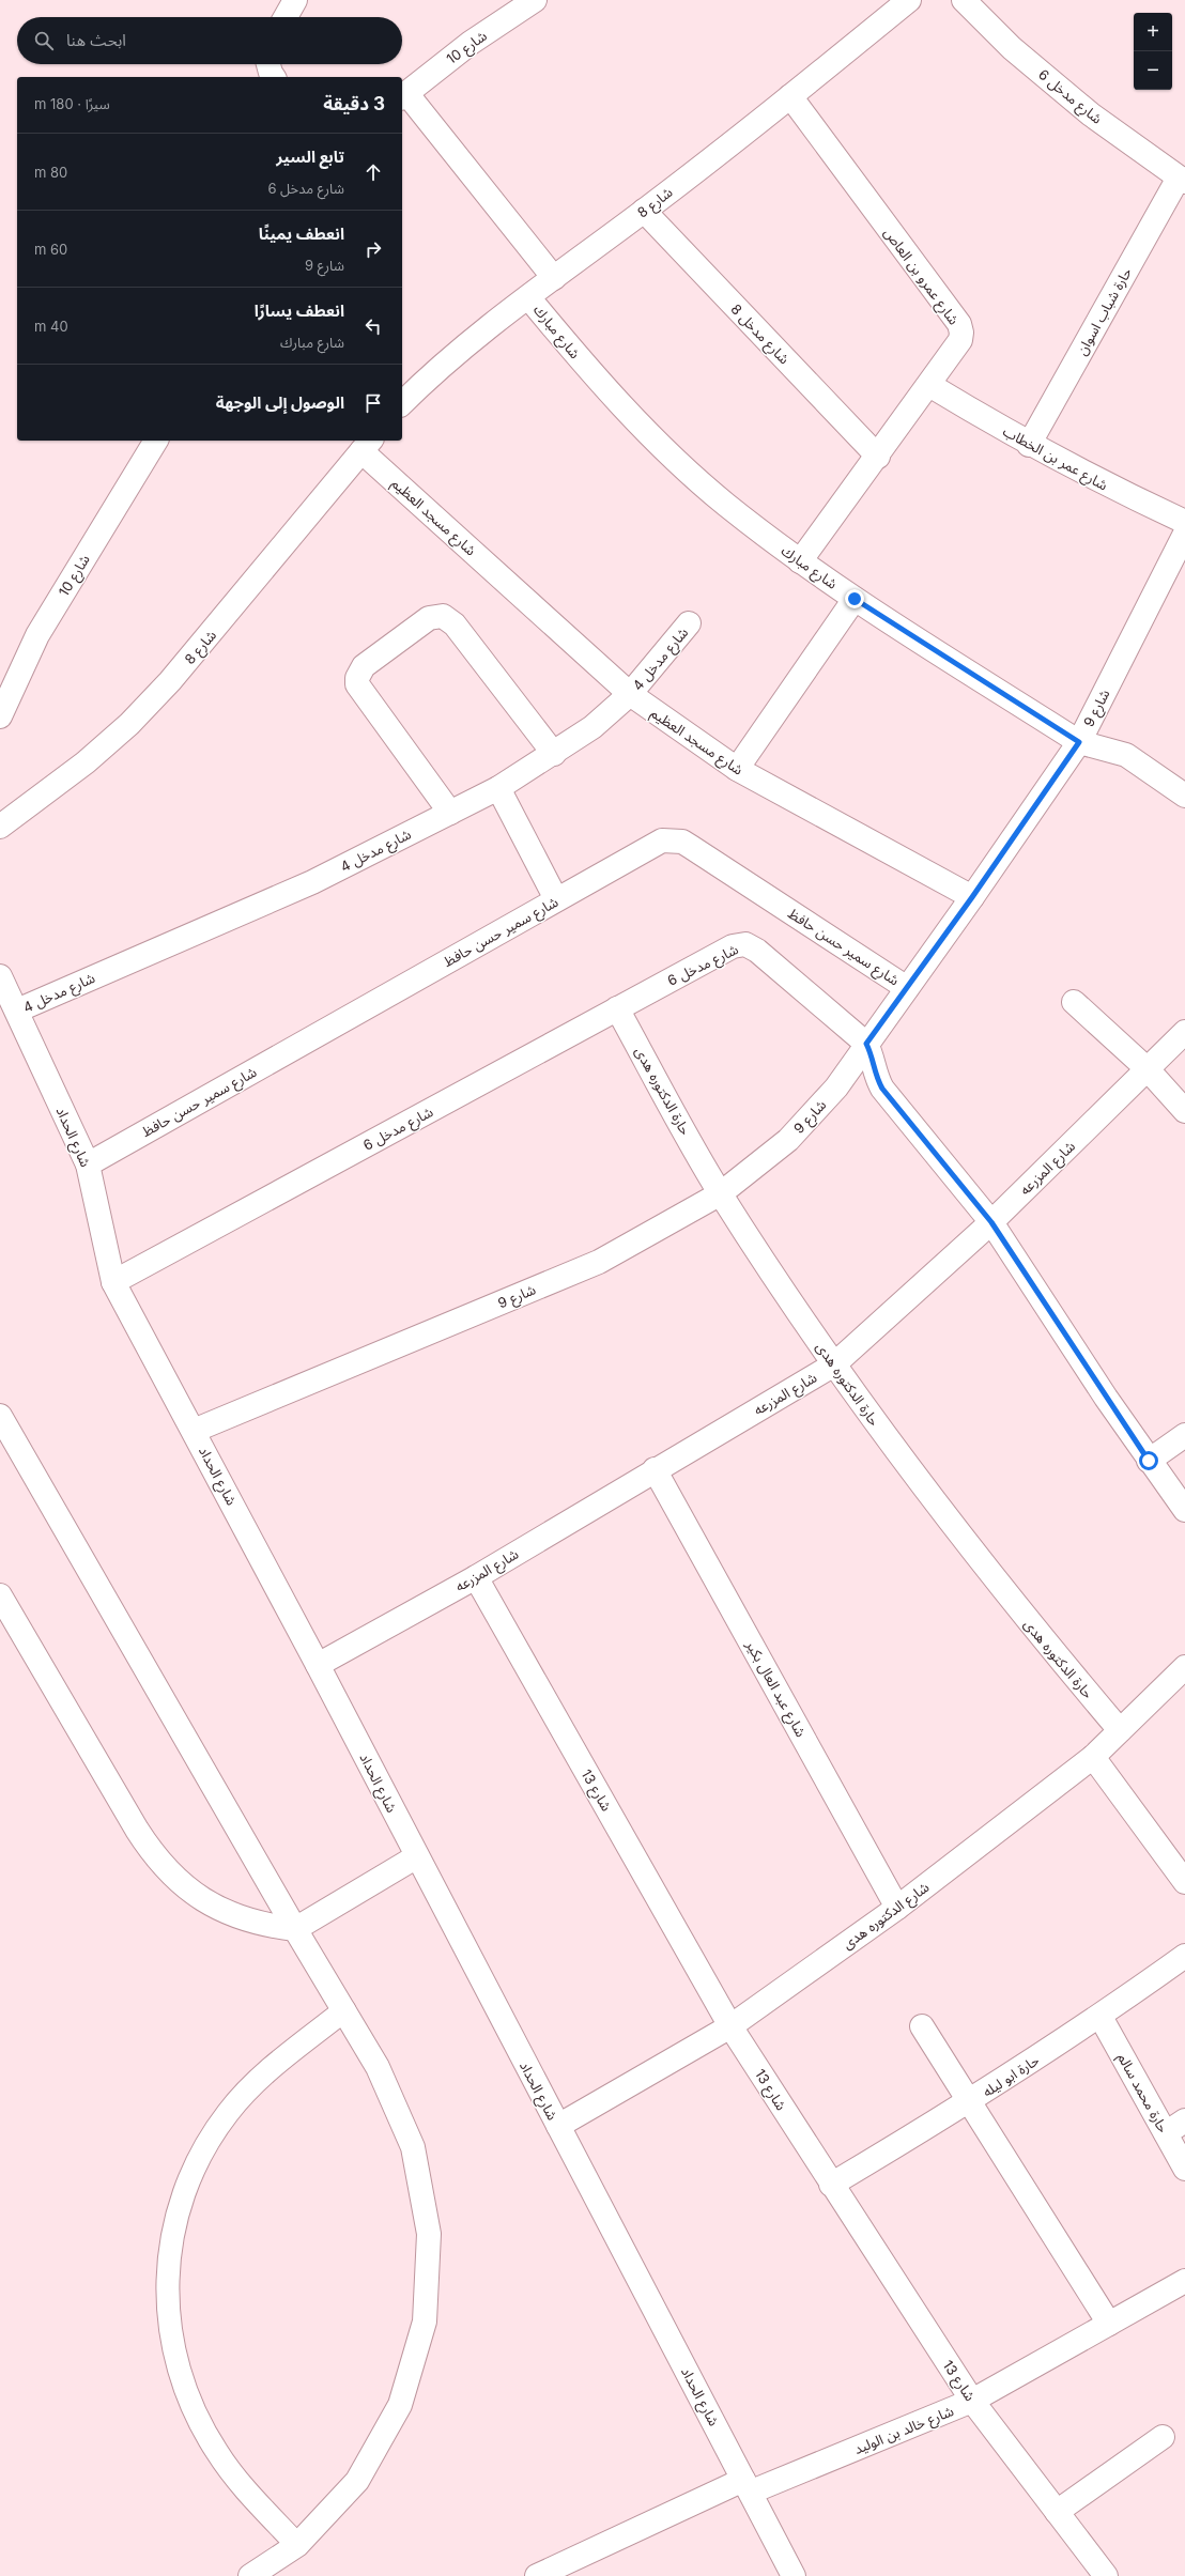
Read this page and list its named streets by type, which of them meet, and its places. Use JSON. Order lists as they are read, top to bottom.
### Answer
{
  "streets": {
    "street": [
      "شارع 10",
      "شارع مدخل 6",
      "شارع 8",
      "شارع عمرو بن العاص",
      "حارة شباب اسوان",
      "شارع مبارك",
      "شارع مدخل 8",
      "شارع عمر بن الخطاب",
      "شارع مسجد العظيم",
      "شارع مدخل 4",
      "شارع 9",
      "شارع سمير حسن حافظ",
      "حارة الدكتوره هدى",
      "شارع الحداد",
      "شارع المزرعه",
      "شارع عبد العال بكير",
      "شارع 13",
      "شارع الدكتوره هدى",
      "حارة ابو ليله",
      "حارة محمد سالم",
      "شارع خالد بن الوليد"
    ]
  },
  "crossings": [
    ["شارع مدخل 6", "حارة شباب اسوان"],
    ["شارع مدخل 6", "شارع 9"],
    ["شارع مدخل 6", "حارة الدكتوره هدى"],
    ["شارع مدخل 6", "شارع الحداد"],
    ["شارع 8", "شارع عمرو بن العاص"],
    ["شارع 8", "شارع مبارك"],
    ["شارع 8", "شارع مدخل 8"],
    ["شارع 8", "شارع مسجد العظيم"],
    ["شارع عمرو بن العاص", "شارع مبارك"],
    ["شارع عمرو بن العاص", "شارع مدخل 8"],
    ["شارع عمرو بن العاص", "شارع عمر بن الخطاب"],
    ["حارة شباب اسوان", "شارع عمر بن الخطاب"],
    ["شارع مبارك", "شارع 9"],
    ["شارع مسجد العظيم", "شارع مدخل 4"],
    ["شارع مسجد العظيم", "شارع 9"],
    ["شارع مدخل 4", "شارع الحداد"],
    ["شارع 9", "شارع سمير حسن حافظ"],
    ["شارع 9", "حارة الدكتوره هدى"],
    ["شارع 9", "شارع الحداد"],
    ["شارع سمير حسن حافظ", "شارع الحداد"],
    ["حارة الدكتوره هدى", "شارع المزرعه"],
    ["حارة الدكتوره هدى", "شارع الدكتوره هدى"],
    ["شارع الحداد", "شارع المزرعه"],
    ["شارع الحداد", "شارع الدكتوره هدى"],
    ["شارع الحداد", "شارع خالد بن الوليد"],
    ["شارع المزرعه", "شارع عبد العال بكير"],
    ["شارع المزرعه", "شارع 13"],
    ["شارع عبد العال بكير", "شارع الدكتوره هدى"],
    ["شارع 13", "شارع الدكتوره هدى"],
    ["شارع 13", "حارة ابو ليله"],
    ["شارع 13", "شارع خالد بن الوليد"],
    ["حارة ابو ليله", "حارة محمد سالم"]
  ],
  "page": {
    "map_buttons": ["+", "−"],
    "search": "ابحث هنا",
    "heading": ["3 دقيقة", "سيرًا · 180 m"],
    "list": [
      ["تابع السير", "شارع مدخل 6", "80 m"],
      ["انعطف يمينًا", "شارع 9", "60 m"],
      ["انعطف يسارًا", "شارع مبارك", "40 m"],
      "الوصول إلى الوجهة"
    ]
  }
}
